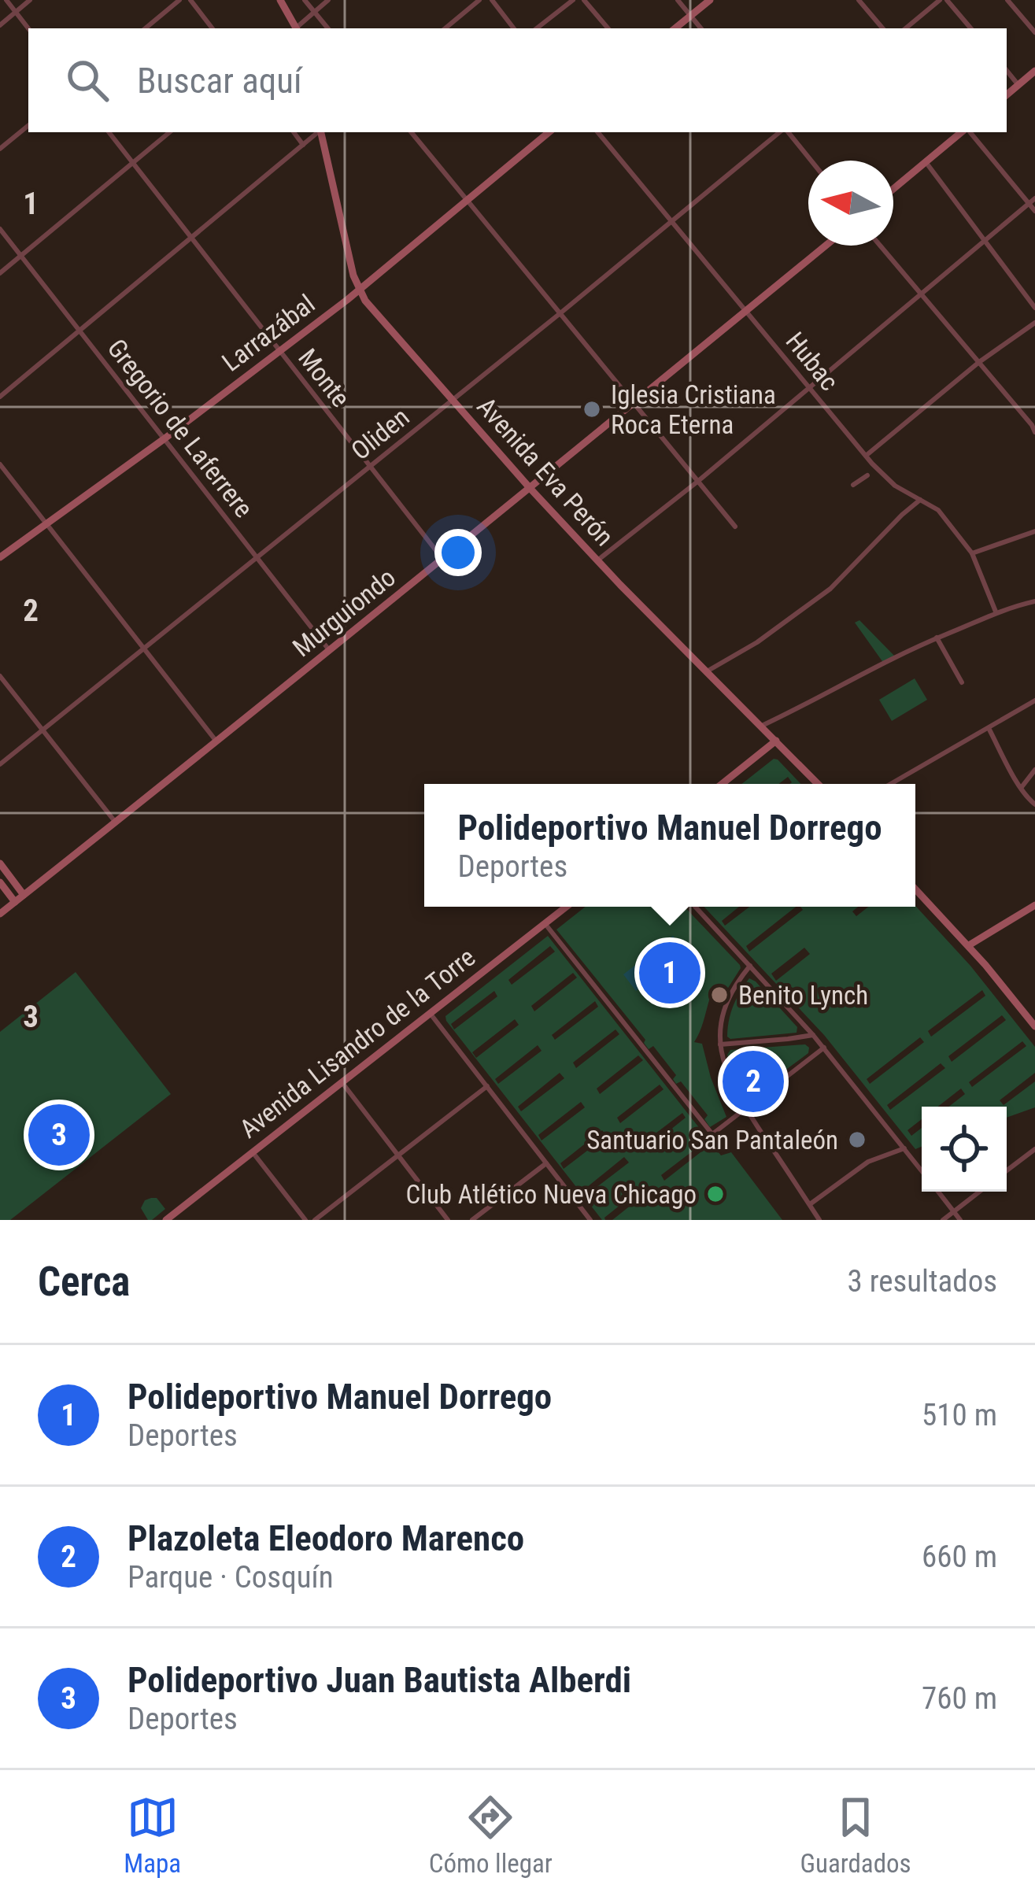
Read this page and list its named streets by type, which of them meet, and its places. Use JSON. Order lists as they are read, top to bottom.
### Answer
{
  "streets": {
    "street": [
      "Larrazábal",
      "Hubac",
      "Monte",
      "Gregorio de Laferrere",
      "Oliden",
      "Avenida Eva Perón",
      "Murguiondo",
      "Avenida Lisandro de la Torre"
    ]
  },
  "crossings": [
    ["Larrazábal", "Monte"],
    ["Larrazábal", "Gregorio de Laferrere"],
    ["Larrazábal", "Avenida Eva Perón"],
    ["Hubac", "Oliden"],
    ["Hubac", "Murguiondo"],
    ["Monte", "Oliden"],
    ["Monte", "Murguiondo"],
    ["Gregorio de Laferrere", "Oliden"],
    ["Gregorio de Laferrere", "Murguiondo"],
    ["Oliden", "Avenida Eva Perón"],
    ["Avenida Eva Perón", "Murguiondo"]
  ],
  "places": [
    "Iglesia Cristiana Roca Eterna",
    "Benito Lynch",
    "Santuario San Pantaleón",
    "Club Atlético Nueva Chicago"
  ],
  "north": "left",
  "page": {
    "search": "Buscar aquí",
    "popup": ["Polideportivo Manuel Dorrego", "Deportes"],
    "pins": ["1", "2", "3"],
    "heading": ["Cerca", "3 resultados"],
    "list": [
      {
        "mark": "1",
        "name": "Polideportivo Manuel Dorrego",
        "note": "Deportes",
        "value": "510 m"
      },
      {
        "mark": "2",
        "name": "Plazoleta Eleodoro Marenco",
        "note": "Parque · Cosquín",
        "value": "660 m"
      },
      {
        "mark": "3",
        "name": "Polideportivo Juan Bautista Alberdi",
        "note": "Deportes",
        "value": "760 m"
      }
    ],
    "nav": ["Mapa", "Cómo llegar", "Guardados"]
  },
  "grid": {
    "rows": ["1", "2", "3"]
  }
}
